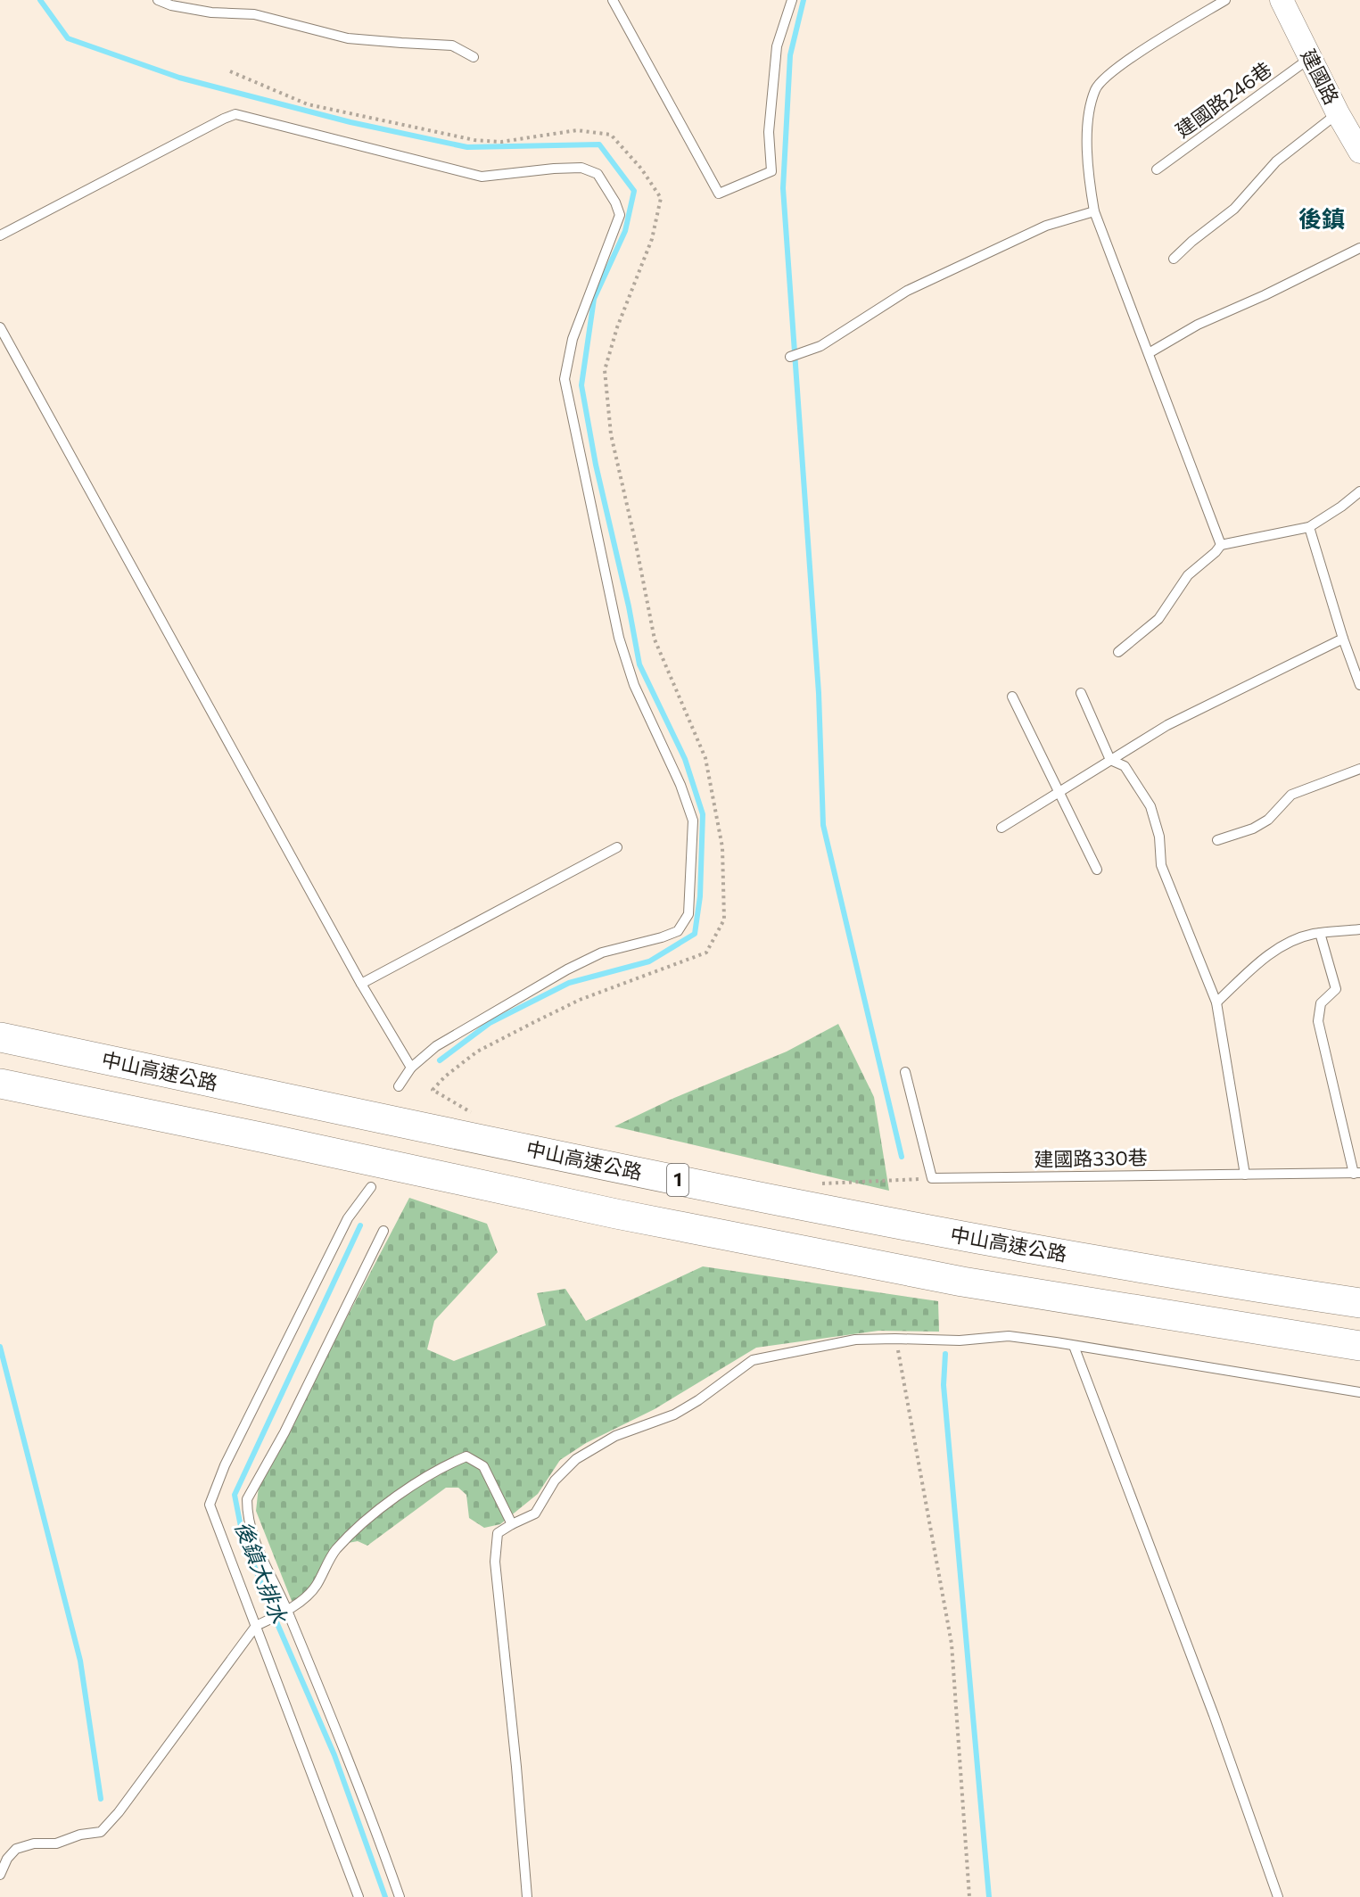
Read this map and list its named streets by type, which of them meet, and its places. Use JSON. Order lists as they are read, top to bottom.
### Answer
{
  "streets": {
    "highway": ["中山高速公路", "1"],
    "street": ["建國路"],
    "lane": ["建國路246巷", "建國路330巷"]
  },
  "crossings": [
    ["建國路", "建國路246巷"]
  ],
  "districts": ["後鎮"],
  "water": ["後鎮大排水"]
}
